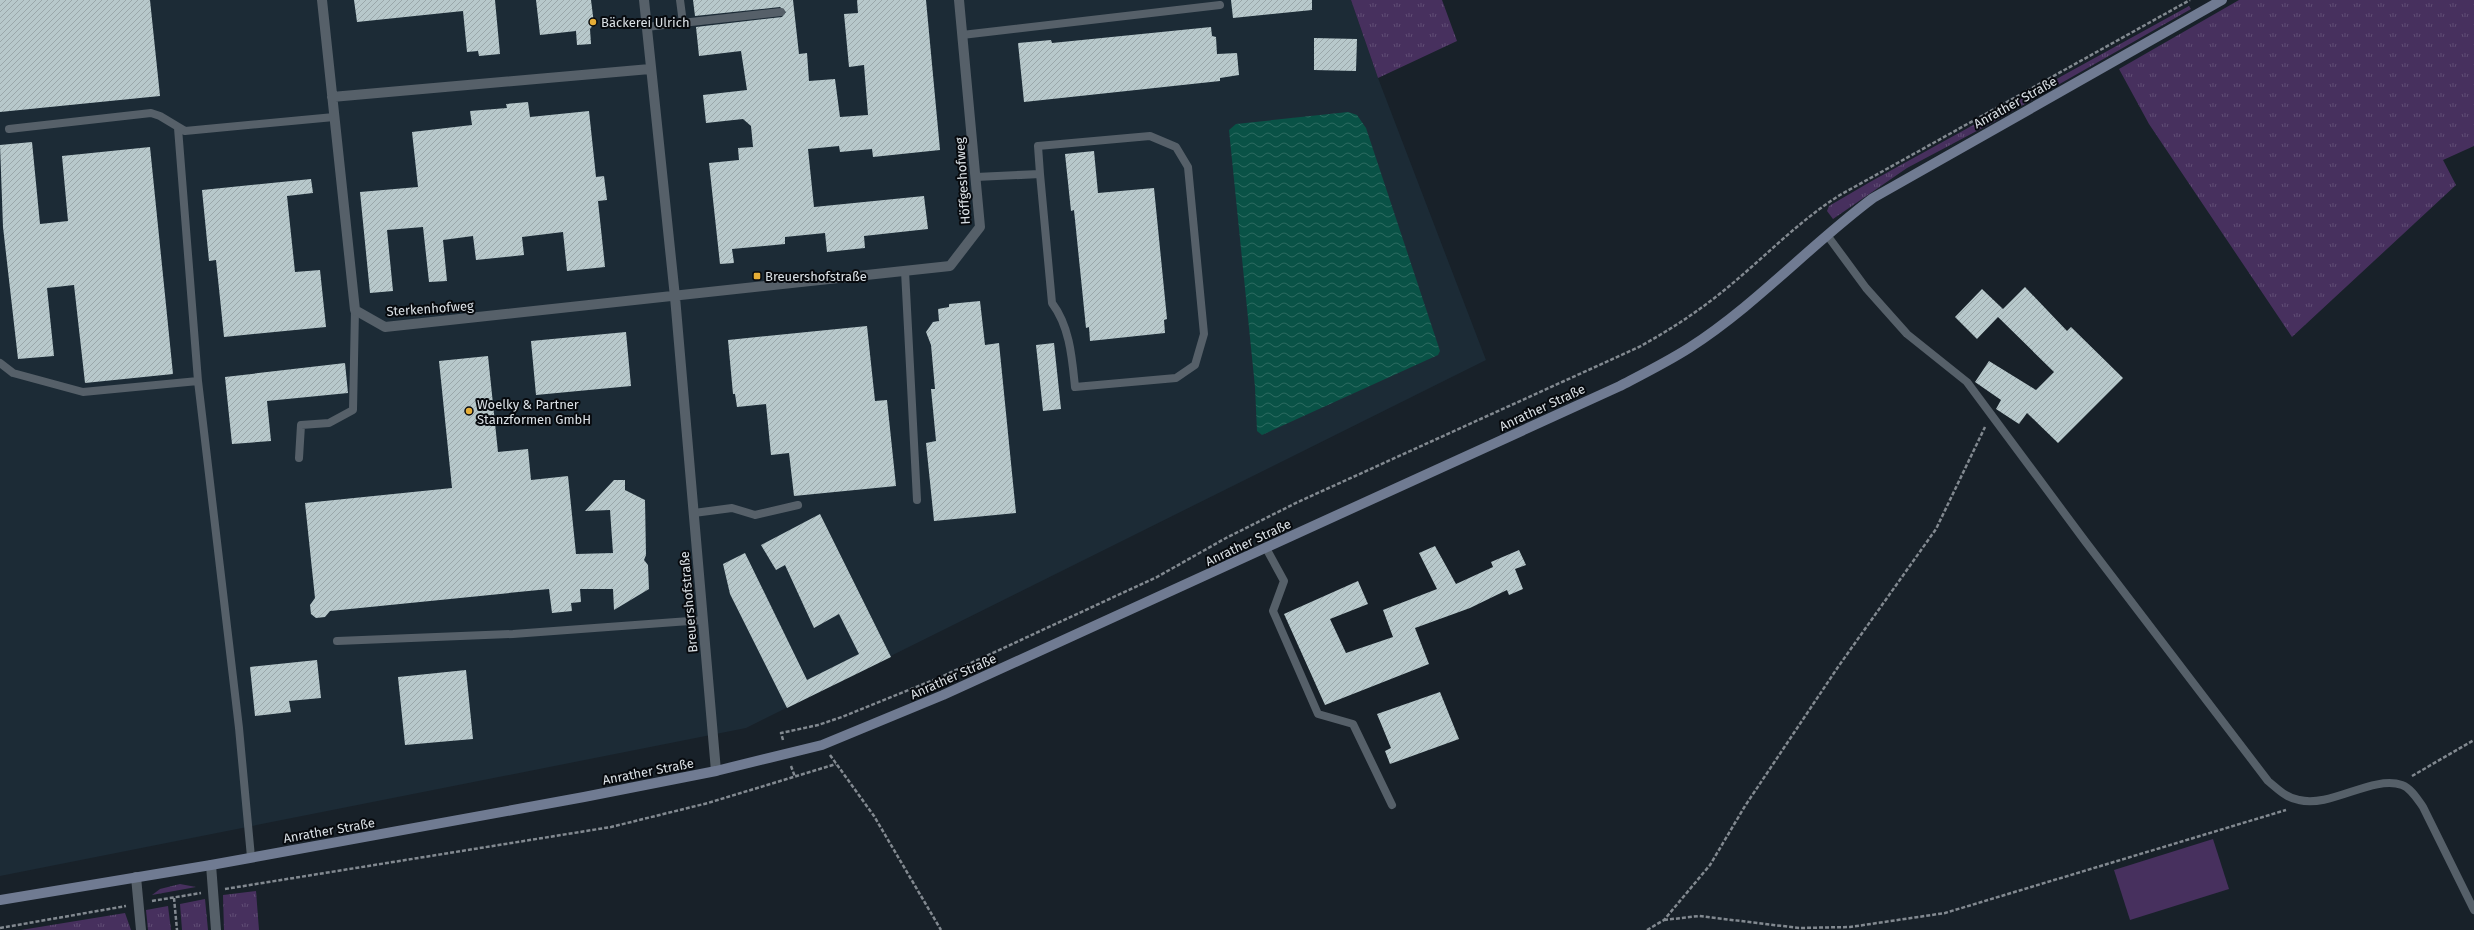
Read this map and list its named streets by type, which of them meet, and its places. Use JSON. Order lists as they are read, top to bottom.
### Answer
{
  "streets": {
    "main road": ["Anrather Straße"],
    "street": ["Höffgeshofweg", "Sterkenhofweg", "Breuershofstraße"]
  },
  "crossings": [
    ["Anrather Straße", "Breuershofstraße"],
    ["Höffgeshofweg", "Sterkenhofweg"],
    ["Höffgeshofweg", "Breuershofstraße"],
    ["Sterkenhofweg", "Breuershofstraße"]
  ],
  "places": {
    "other": ["Bäckerei Ulrich", "Woelky & Partner Stanzformen GmbH"],
    "transit": ["Breuershofstraße"]
  }
}
